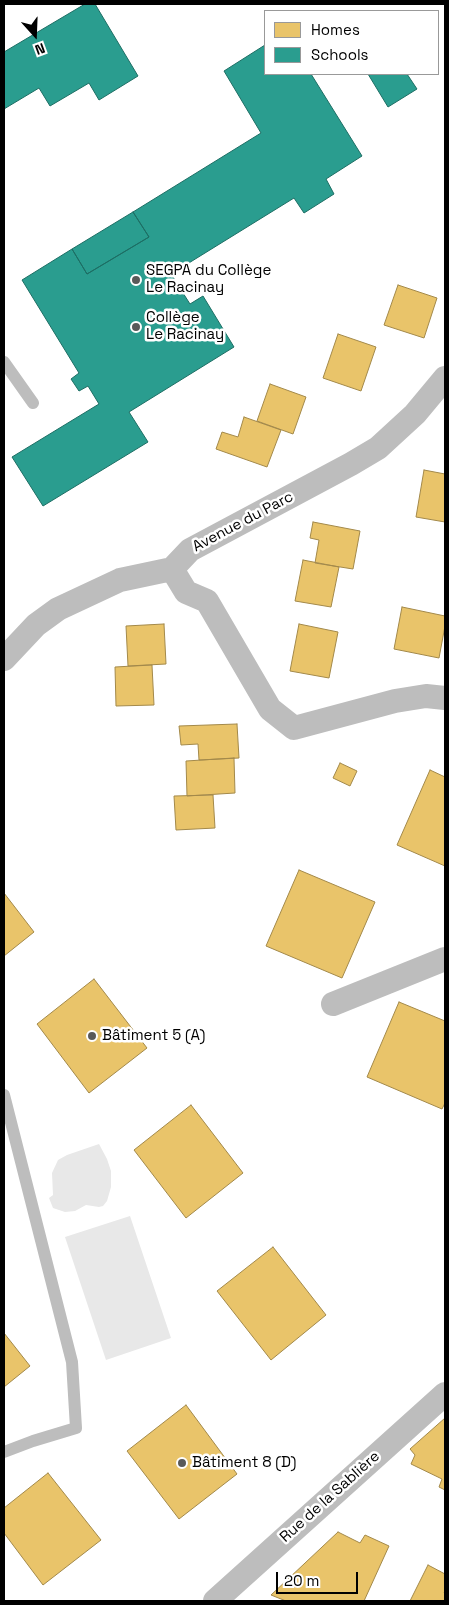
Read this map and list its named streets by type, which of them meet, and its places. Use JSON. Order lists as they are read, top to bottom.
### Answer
{
  "streets": {
    "street": ["Avenue du Parc", "Rue de la Sablière"]
  },
  "places": [
    "SEGPA du Collège Le Racinay",
    "Collège Le Racinay",
    "Bâtiment 5 (A)",
    "Bâtiment 8 (D)"
  ],
  "legend": ["Homes", "Schools"],
  "scale_bar": "20 m",
  "north": "bottom"
}
